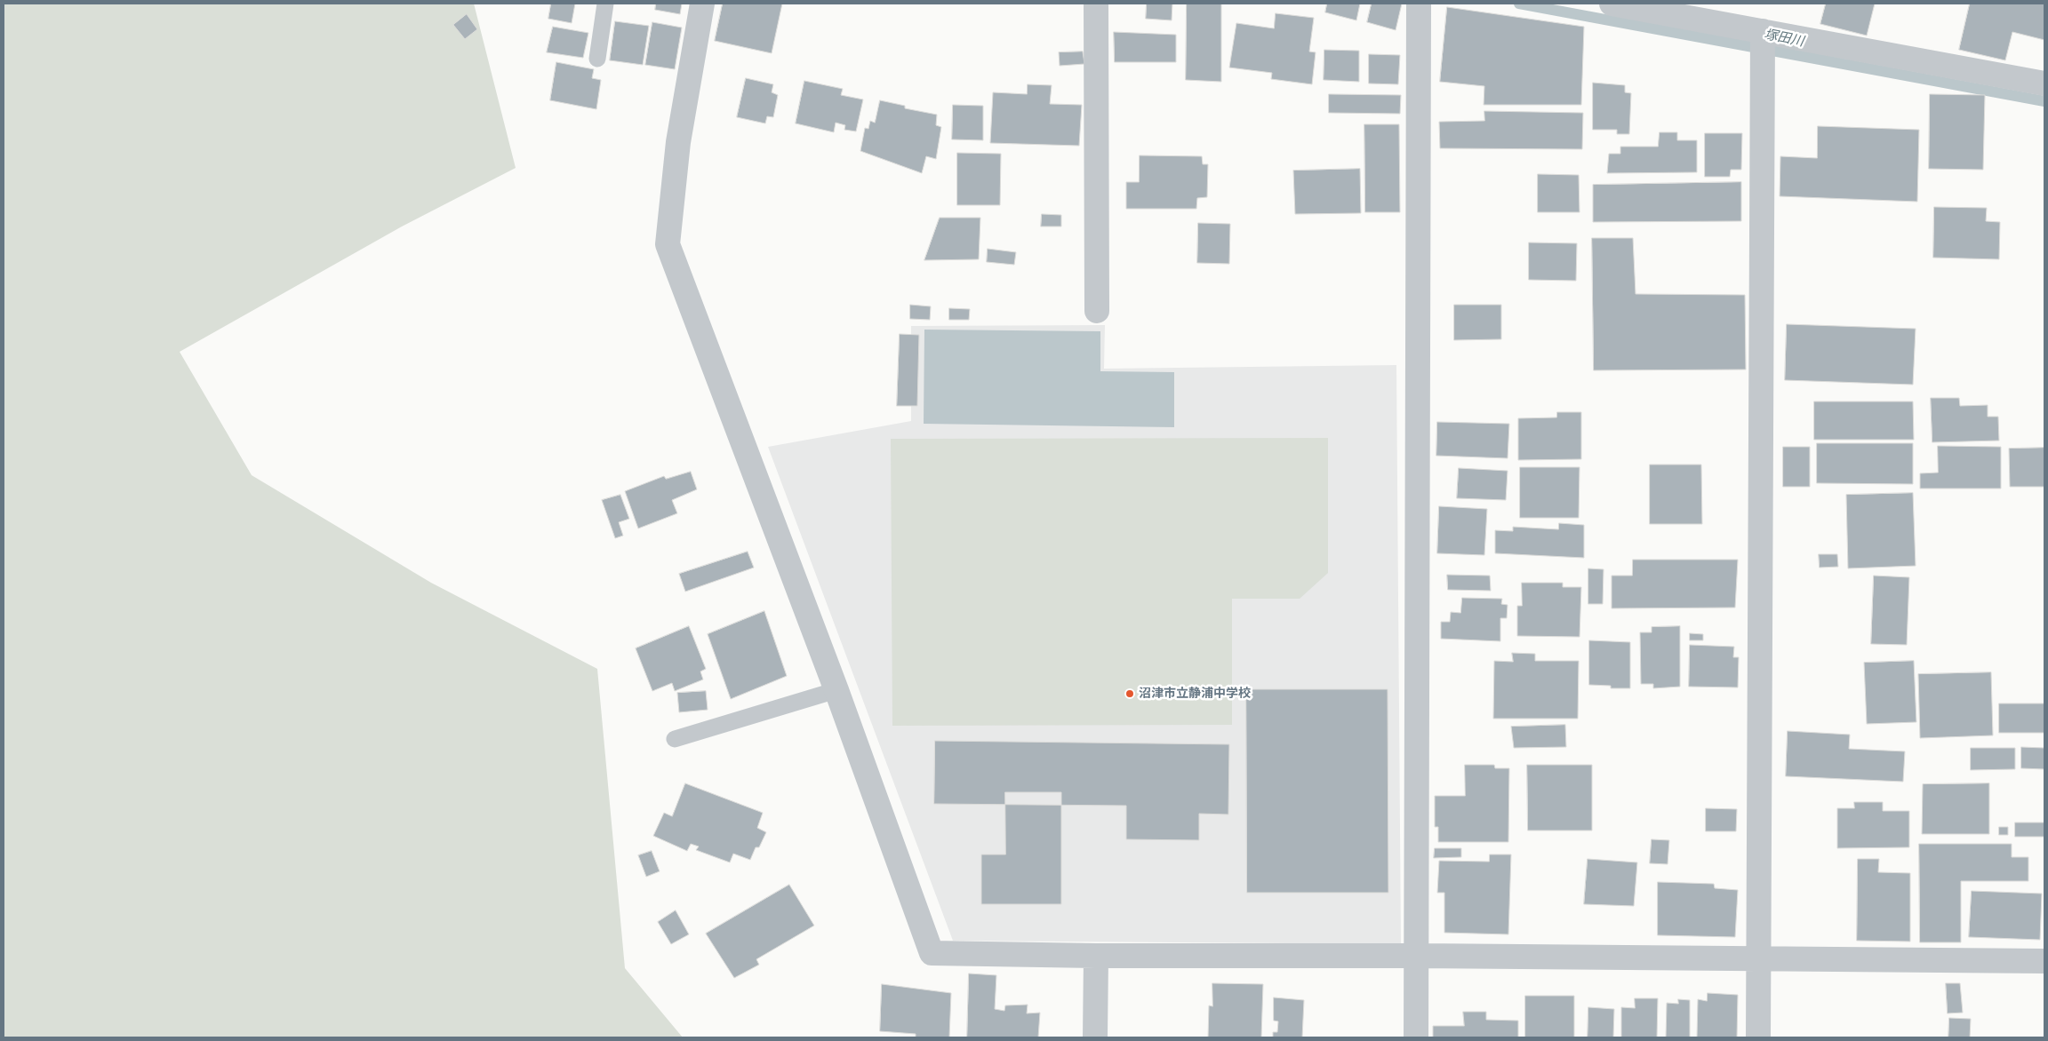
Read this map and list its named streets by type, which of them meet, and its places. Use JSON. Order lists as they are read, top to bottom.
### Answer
{
  "water": ["塚田川"],
  "places": ["沼津市立静浦中学校"]
}
